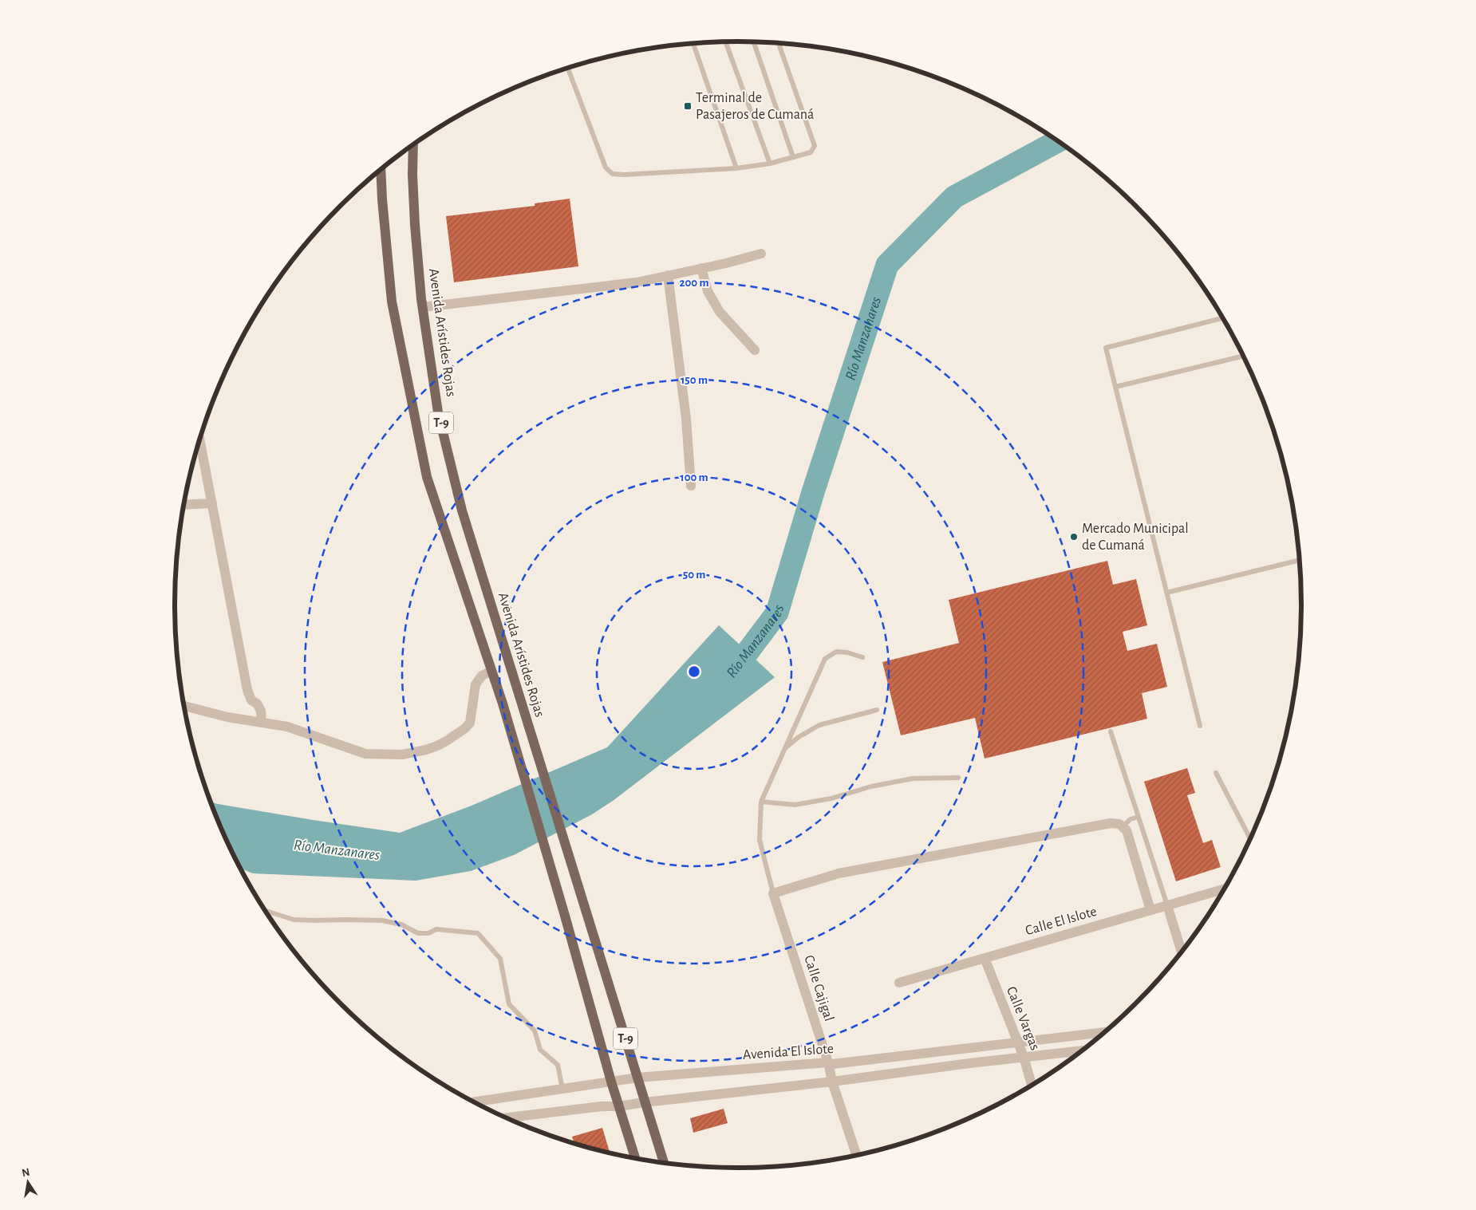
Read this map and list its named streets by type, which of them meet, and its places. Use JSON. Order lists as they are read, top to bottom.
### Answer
{
  "streets": {
    "main road": ["Avenida Arístides Rojas", "T-9"],
    "street": [
      "Calle El Islote",
      "Calle Cajigal",
      "Calle Vargas",
      "Avenida El Islote"
    ]
  },
  "crossings": [
    ["Avenida Arístides Rojas", "Avenida El Islote"],
    ["T-9", "Avenida El Islote"],
    ["Calle El Islote", "Calle Vargas"],
    ["Calle Cajigal", "Avenida El Islote"],
    ["Calle Vargas", "Avenida El Islote"]
  ],
  "water": ["Río Manzanares"],
  "places": {
    "transit": ["Terminal de Pasajeros de Cumaná"],
    "other": ["Mercado Municipal de Cumaná"]
  },
  "north": "top",
  "rings": [
    "200 m",
    "150 m",
    "100 m",
    "50 m"
  ]
}
